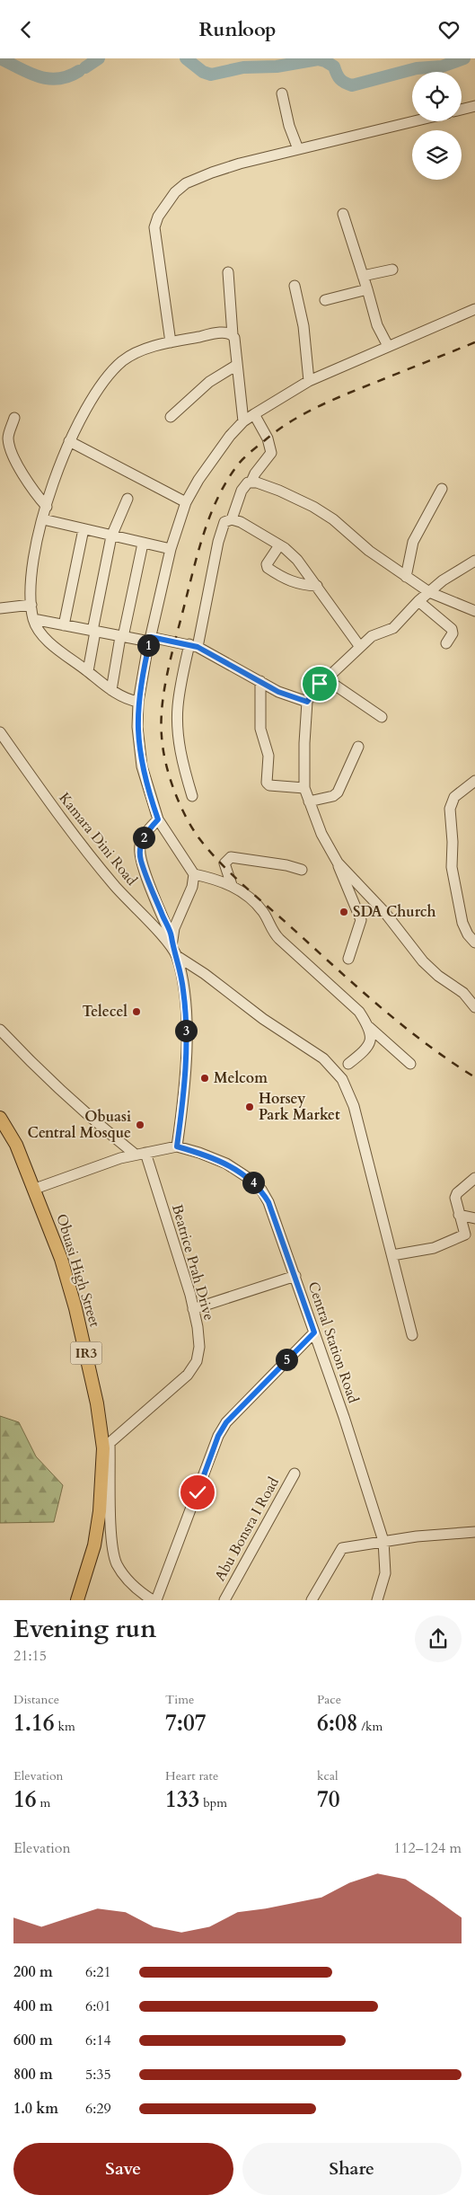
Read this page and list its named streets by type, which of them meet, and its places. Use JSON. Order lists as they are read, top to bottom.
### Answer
{
  "streets": {
    "main road": ["Obuasi High Street", "IR3"],
    "street": [
      "Kamara Dini Road",
      "Beatrice Prah Drive",
      "Central Station Road",
      "Abu Bonsra I Road"
    ]
  },
  "crossings": [
    ["Kamara Dini Road", "Central Station Road"],
    ["Beatrice Prah Drive", "Obuasi High Street"]
  ],
  "places": [
    "SDA Church",
    "Telecel",
    "Melcom",
    "Horsey Park Market",
    "Obuasi Central Mosque"
  ],
  "page": {
    "header": "Runloop",
    "pins": [
      "1",
      "2",
      "3",
      "4",
      "5"
    ],
    "heading": ["Evening run", "21:15"],
    "stats": [
      ["Distance", "1.16 km"],
      ["Time", "7:07"],
      ["Pace", "6:08 /km"],
      ["Elevation", "16 m"],
      ["Heart rate", "133 bpm"],
      ["kcal", "70"]
    ],
    "chart": ["Elevation", "112–124 m"],
    "list": [
      {
        "name": "200 m",
        "note": "6:21"
      },
      {
        "name": "400 m",
        "note": "6:01"
      },
      {
        "name": "600 m",
        "note": "6:14"
      },
      {
        "name": "800 m",
        "note": "5:35"
      },
      {
        "name": "1.0 km",
        "note": "6:29"
      }
    ],
    "buttons": ["Save", "Share"]
  }
}
